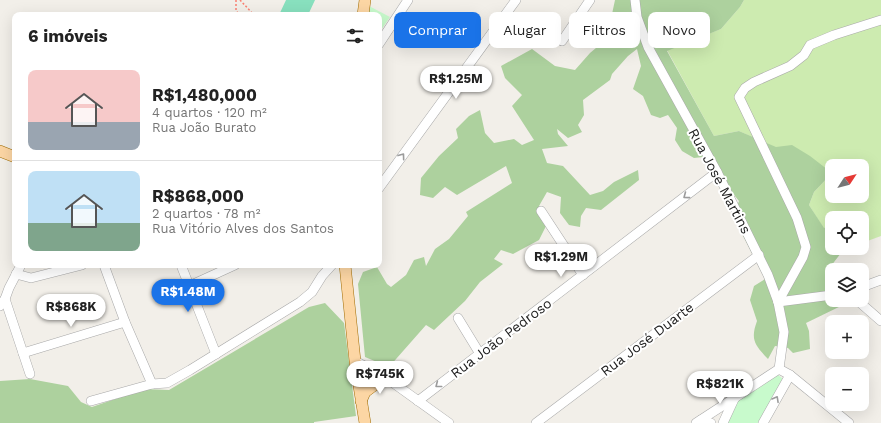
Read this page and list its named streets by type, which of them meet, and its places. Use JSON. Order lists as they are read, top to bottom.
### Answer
{
  "streets": {
    "street": ["Rua José Martins", "Rua João Pedroso", "Rua José Duarte"]
  },
  "crossings": [
    ["Rua José Martins", "Rua João Pedroso"],
    ["Rua José Martins", "Rua José Duarte"]
  ],
  "one_way": ["Rua João Pedroso"],
  "north": "top right",
  "page": {
    "chip": [
      "Comprar",
      "Alugar",
      "Filtros",
      "Novo"
    ],
    "heading": "6 imóveis",
    "list": [
      {
        "name": "R$1,480,000",
        "note": "4 quartos · 120 m² · Rua João Burato"
      },
      {
        "name": "R$868,000",
        "note": "2 quartos · 78 m² · Rua Vitório Alves dos Santos"
      }
    ],
    "price": [
      "R$1.25M",
      "R$1.29M",
      "R$1.48M",
      "R$868K",
      "R$745K",
      "R$821K"
    ],
    "map_buttons": ["+", "−"]
  }
}
